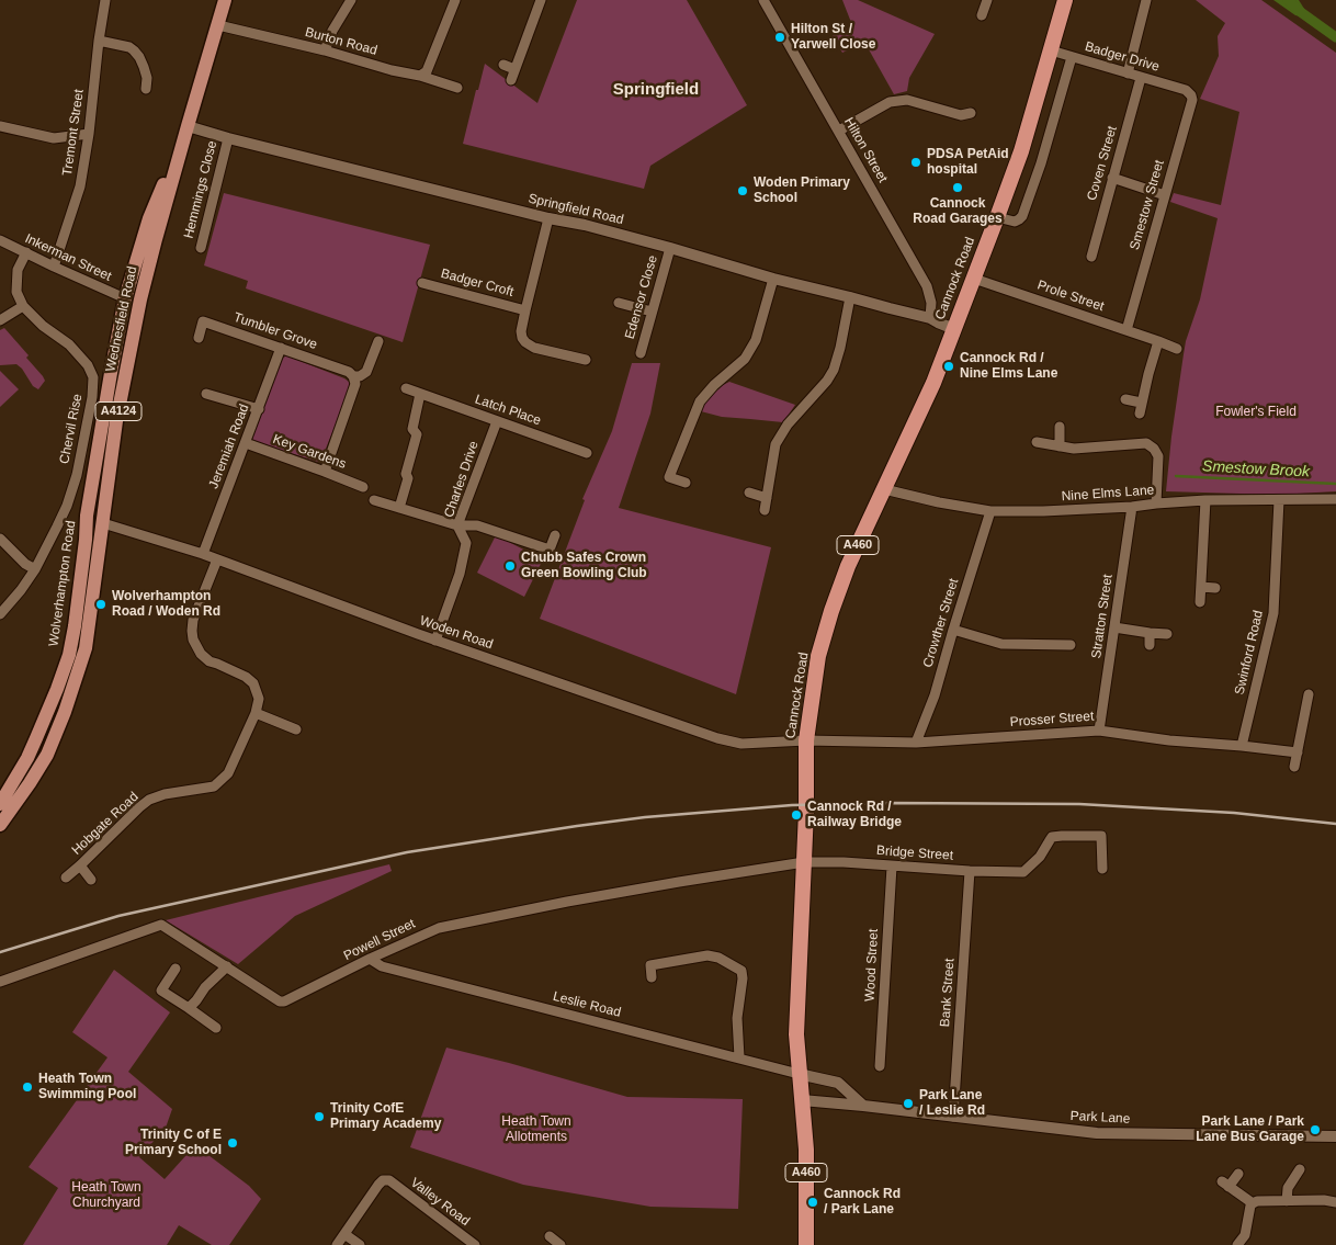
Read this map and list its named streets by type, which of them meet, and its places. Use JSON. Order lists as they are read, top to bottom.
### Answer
{
  "streets": {
    "highway": ["Cannock Road", "A460"],
    "main road": ["Wednesfield Road", "A4124", "Wolverhampton Road"],
    "street": [
      "Burton Road",
      "Badger Drive",
      "Tremont Street",
      "Hilton Street",
      "Coven Street",
      "Hemmings Close",
      "Smestow Street",
      "Springfield Road",
      "Inkerman Street",
      "Badger Croft",
      "Prole Street",
      "Edensor Close",
      "Tumbler Grove",
      "Latch Place",
      "Chervil Rise",
      "Jeremiah Road",
      "Key Gardens",
      "Charles Drive",
      "Nine Elms Lane",
      "Stratton Street",
      "Crowther Street",
      "Woden Road",
      "Swinford Road",
      "Prosser Street",
      "Hobgate Road",
      "Bridge Street",
      "Powell Street",
      "Wood Street",
      "Bank Street",
      "Leslie Road",
      "Park Lane",
      "Valley Road"
    ]
  },
  "crossings": [
    ["Burton Road", "Wednesfield Road"],
    ["Badger Drive", "Coven Street"],
    ["Badger Drive", "Smestow Street"],
    ["Badger Drive", "Cannock Road"],
    ["Tremont Street", "Inkerman Street"],
    ["Hilton Street", "Springfield Road"],
    ["Hemmings Close", "Springfield Road"],
    ["Smestow Street", "Prole Street"],
    ["Springfield Road", "Cannock Road"],
    ["Springfield Road", "Edensor Close"],
    ["Springfield Road", "Wednesfield Road"],
    ["Inkerman Street", "Wednesfield Road"],
    ["Cannock Road", "Prole Street"],
    ["Cannock Road", "Nine Elms Lane"],
    ["Cannock Road", "Woden Road"],
    ["Cannock Road", "Prosser Street"],
    ["Cannock Road", "Bridge Street"],
    ["Cannock Road", "Powell Street"],
    ["Cannock Road", "Leslie Road"],
    ["Cannock Road", "Park Lane"],
    ["Wednesfield Road", "A4124"],
    ["Wednesfield Road", "Wolverhampton Road"],
    ["Wednesfield Road", "Woden Road"],
    ["Tumbler Grove", "Jeremiah Road"],
    ["Latch Place", "Charles Drive"],
    ["A4124", "Woden Road"],
    ["Jeremiah Road", "Key Gardens"],
    ["Jeremiah Road", "Woden Road"],
    ["Charles Drive", "Woden Road"],
    ["Nine Elms Lane", "Stratton Street"],
    ["Nine Elms Lane", "Crowther Street"],
    ["Nine Elms Lane", "Swinford Road"],
    ["Stratton Street", "Prosser Street"],
    ["Crowther Street", "Prosser Street"],
    ["Woden Road", "Prosser Street"],
    ["Woden Road", "Hobgate Road"],
    ["Swinford Road", "Prosser Street"],
    ["Bridge Street", "Powell Street"],
    ["Bridge Street", "Wood Street"],
    ["Bridge Street", "Bank Street"],
    ["Powell Street", "Leslie Road"],
    ["Bank Street", "Park Lane"]
  ],
  "districts": ["Springfield"],
  "water": ["Smestow Brook"],
  "parks": ["Fowler's Field", "Heath Town Allotments", "Heath Town Churchyard"],
  "places": [
    "Hilton St / Yarwell Close",
    "PDSA PetAid hospital",
    "Cannock Road Garages",
    "Woden Primary School",
    "Cannock Rd / Nine Elms Lane",
    "Chubb Safes Crown Green Bowling Club",
    "Wolverhampton Road / Woden Rd",
    "Cannock Rd / Railway Bridge",
    "Heath Town Swimming Pool",
    "Park Lane / Leslie Rd",
    "Trinity CofE Primary Academy",
    "Park Lane / Park Lane Bus Garage",
    "Trinity C of E Primary School",
    "Cannock Rd / Park Lane"
  ]
}
